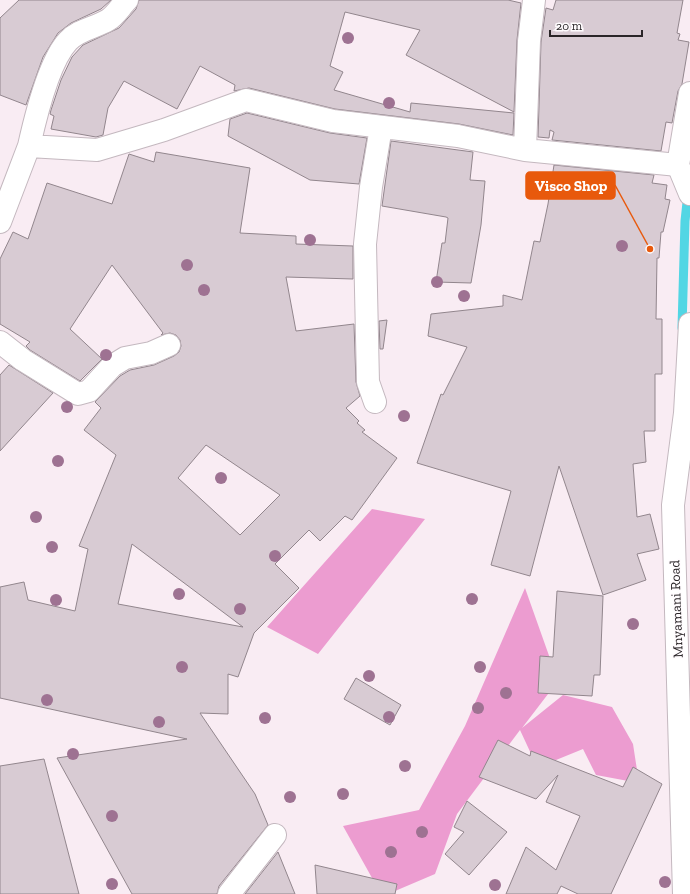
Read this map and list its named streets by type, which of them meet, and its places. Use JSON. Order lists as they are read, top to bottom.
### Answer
{
  "streets": {
    "street": ["Mnyamani Road"]
  },
  "places": ["Visco Shop"],
  "scale_bar": "20 m"
}
